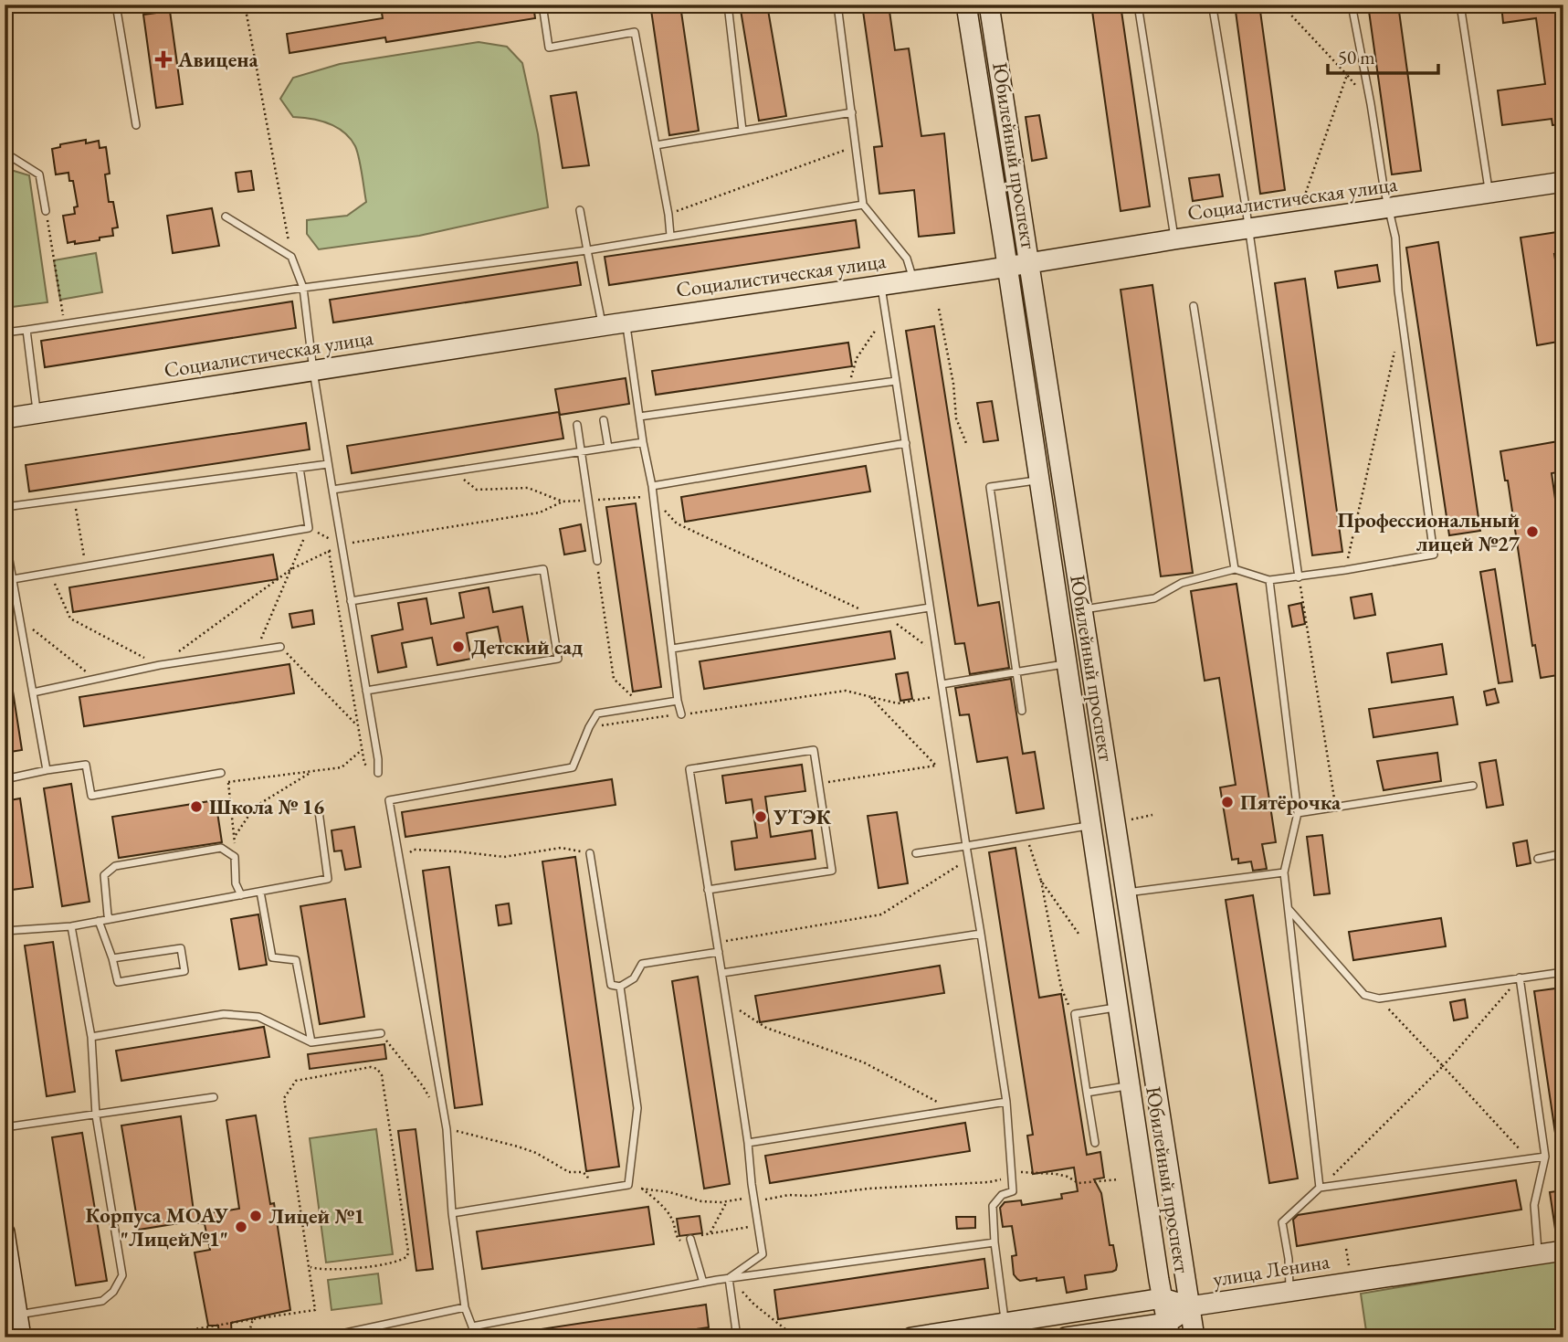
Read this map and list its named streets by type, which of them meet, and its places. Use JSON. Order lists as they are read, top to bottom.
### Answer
{
  "streets": {
    "main road": ["Юбилейный проспект", "Социалистическая улица", "улица Ленина"]
  },
  "crossings": [
    ["Юбилейный проспект", "Социалистическая улица"],
    ["Юбилейный проспект", "улица Ленина"]
  ],
  "places": {
    "health": ["Авицена"],
    "other": [
      "Профессиональный лицей №27",
      "Детский сад",
      "Пятёрочка",
      "Школа № 16",
      "УТЭК",
      "Лицей №1",
      "Корпуса МОАУ \"Лицей№1\""
    ]
  },
  "scale_bar": "50 m"
}
